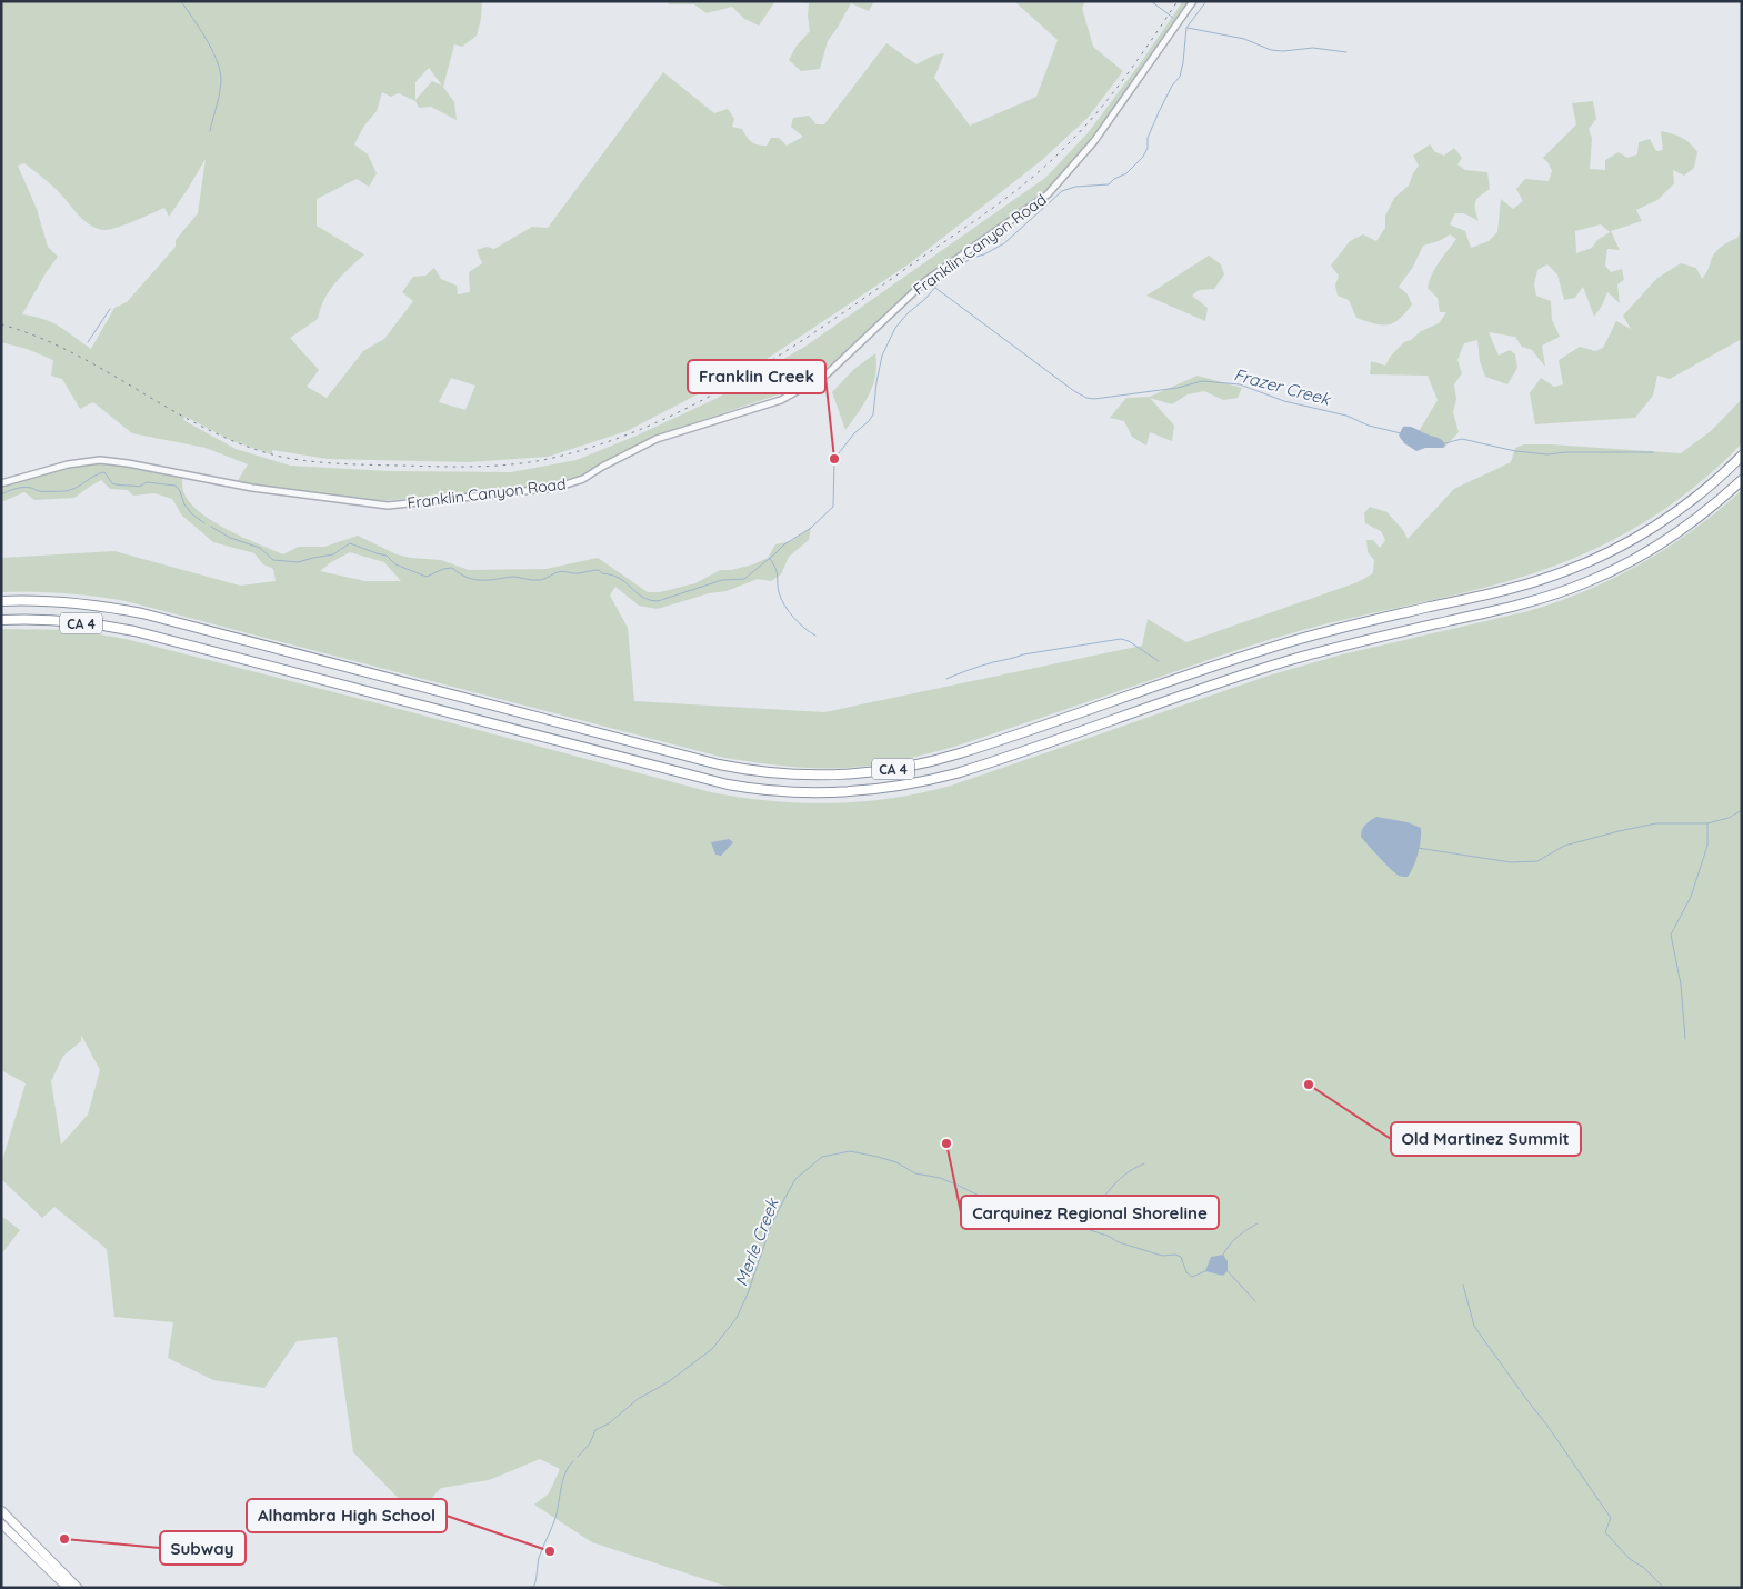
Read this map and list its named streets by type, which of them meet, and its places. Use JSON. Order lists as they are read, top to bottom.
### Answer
{
  "streets": {
    "highway": ["CA 4"],
    "street": ["Franklin Canyon Road"]
  },
  "water": ["Frazer Creek", "Merle Creek"],
  "places": [
    "Franklin Creek",
    "Old Martinez Summit",
    "Carquinez Regional Shoreline",
    "Subway",
    "Alhambra High School"
  ]
}
